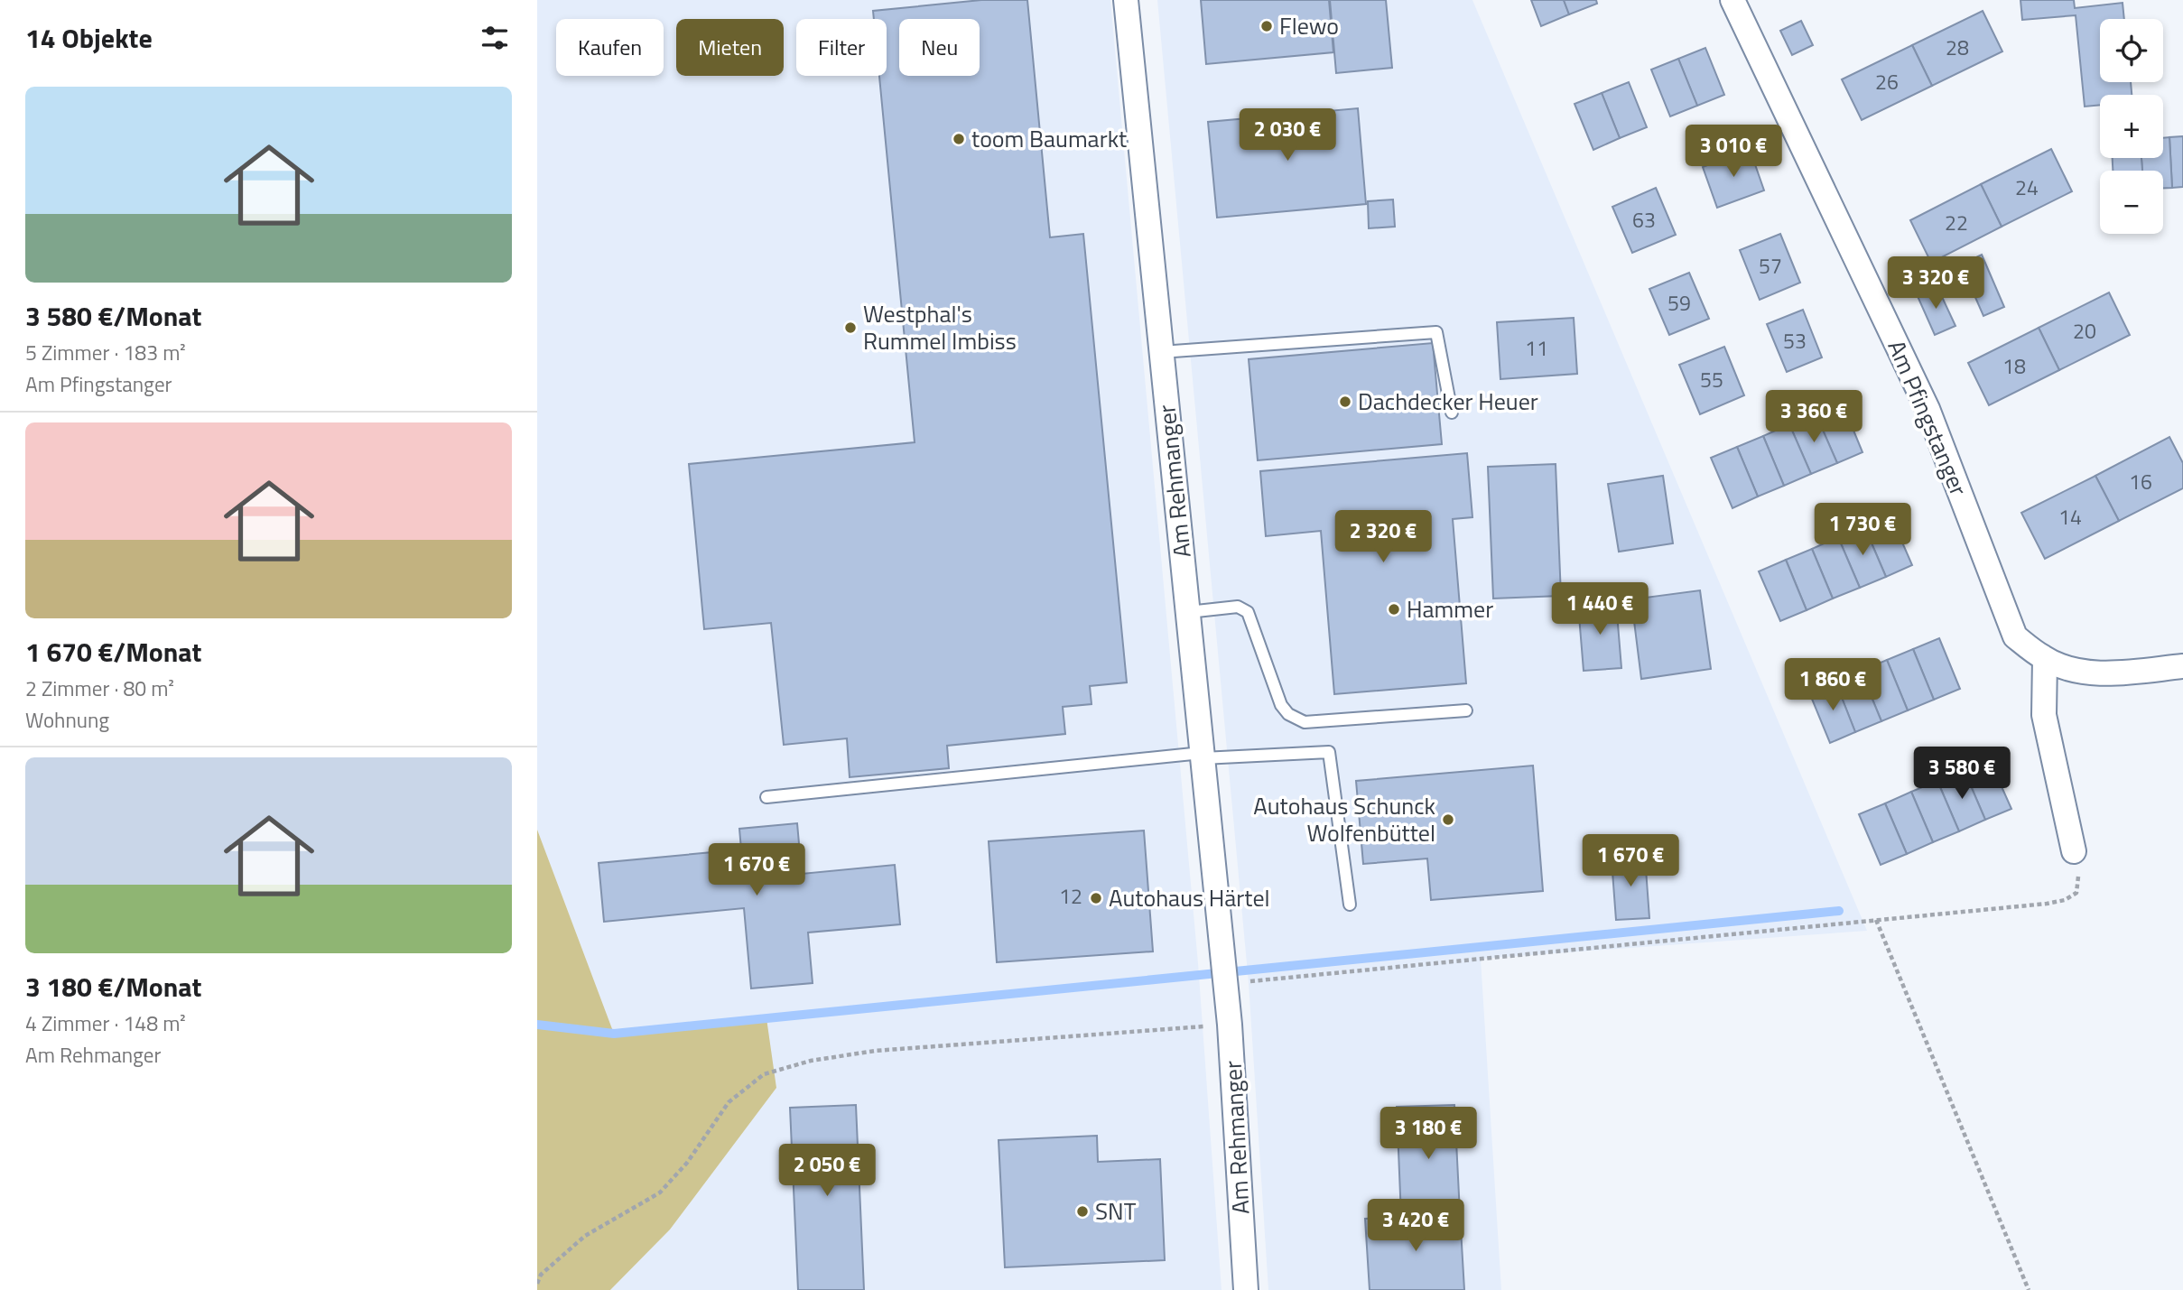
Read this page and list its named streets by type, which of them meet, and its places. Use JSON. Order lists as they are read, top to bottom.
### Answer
{
  "streets": {
    "street": ["Am Pfingstanger", "Am Rehmanger"]
  },
  "places": [
    "Flewo",
    "toom Baumarkt",
    "Westphal's Rummel Imbiss",
    "Dachdecker Heuer",
    "Hammer",
    "Autohaus Schunck Wolfenbüttel",
    "Autohaus Härtel",
    "SNT"
  ],
  "house_numbers": [
    "28",
    "26",
    "24",
    "63",
    "22",
    "57",
    "59",
    "20",
    "53",
    "11",
    "18",
    "55",
    "16",
    "14",
    "12"
  ],
  "page": {
    "heading": "14 Objekte",
    "map_buttons": ["+", "−"],
    "chip": [
      "Kaufen",
      "Mieten",
      "Filter",
      "Neu"
    ],
    "list": [
      {
        "name": "3 580 €/Monat",
        "note": "5 Zimmer · 183 m² · Am Pfingstanger"
      },
      {
        "name": "1 670 €/Monat",
        "note": "2 Zimmer · 80 m² · Wohnung"
      },
      {
        "name": "3 180 €/Monat",
        "note": "4 Zimmer · 148 m² · Am Rehmanger"
      }
    ],
    "price": [
      "2 030 €",
      "3 010 €",
      "3 320 €",
      "3 360 €",
      "1 730 €",
      "2 320 €",
      "1 440 €",
      "1 860 €",
      "3 580 €",
      "1 670 €",
      "1 670 €",
      "3 180 €",
      "2 050 €",
      "3 420 €"
    ]
  }
}
